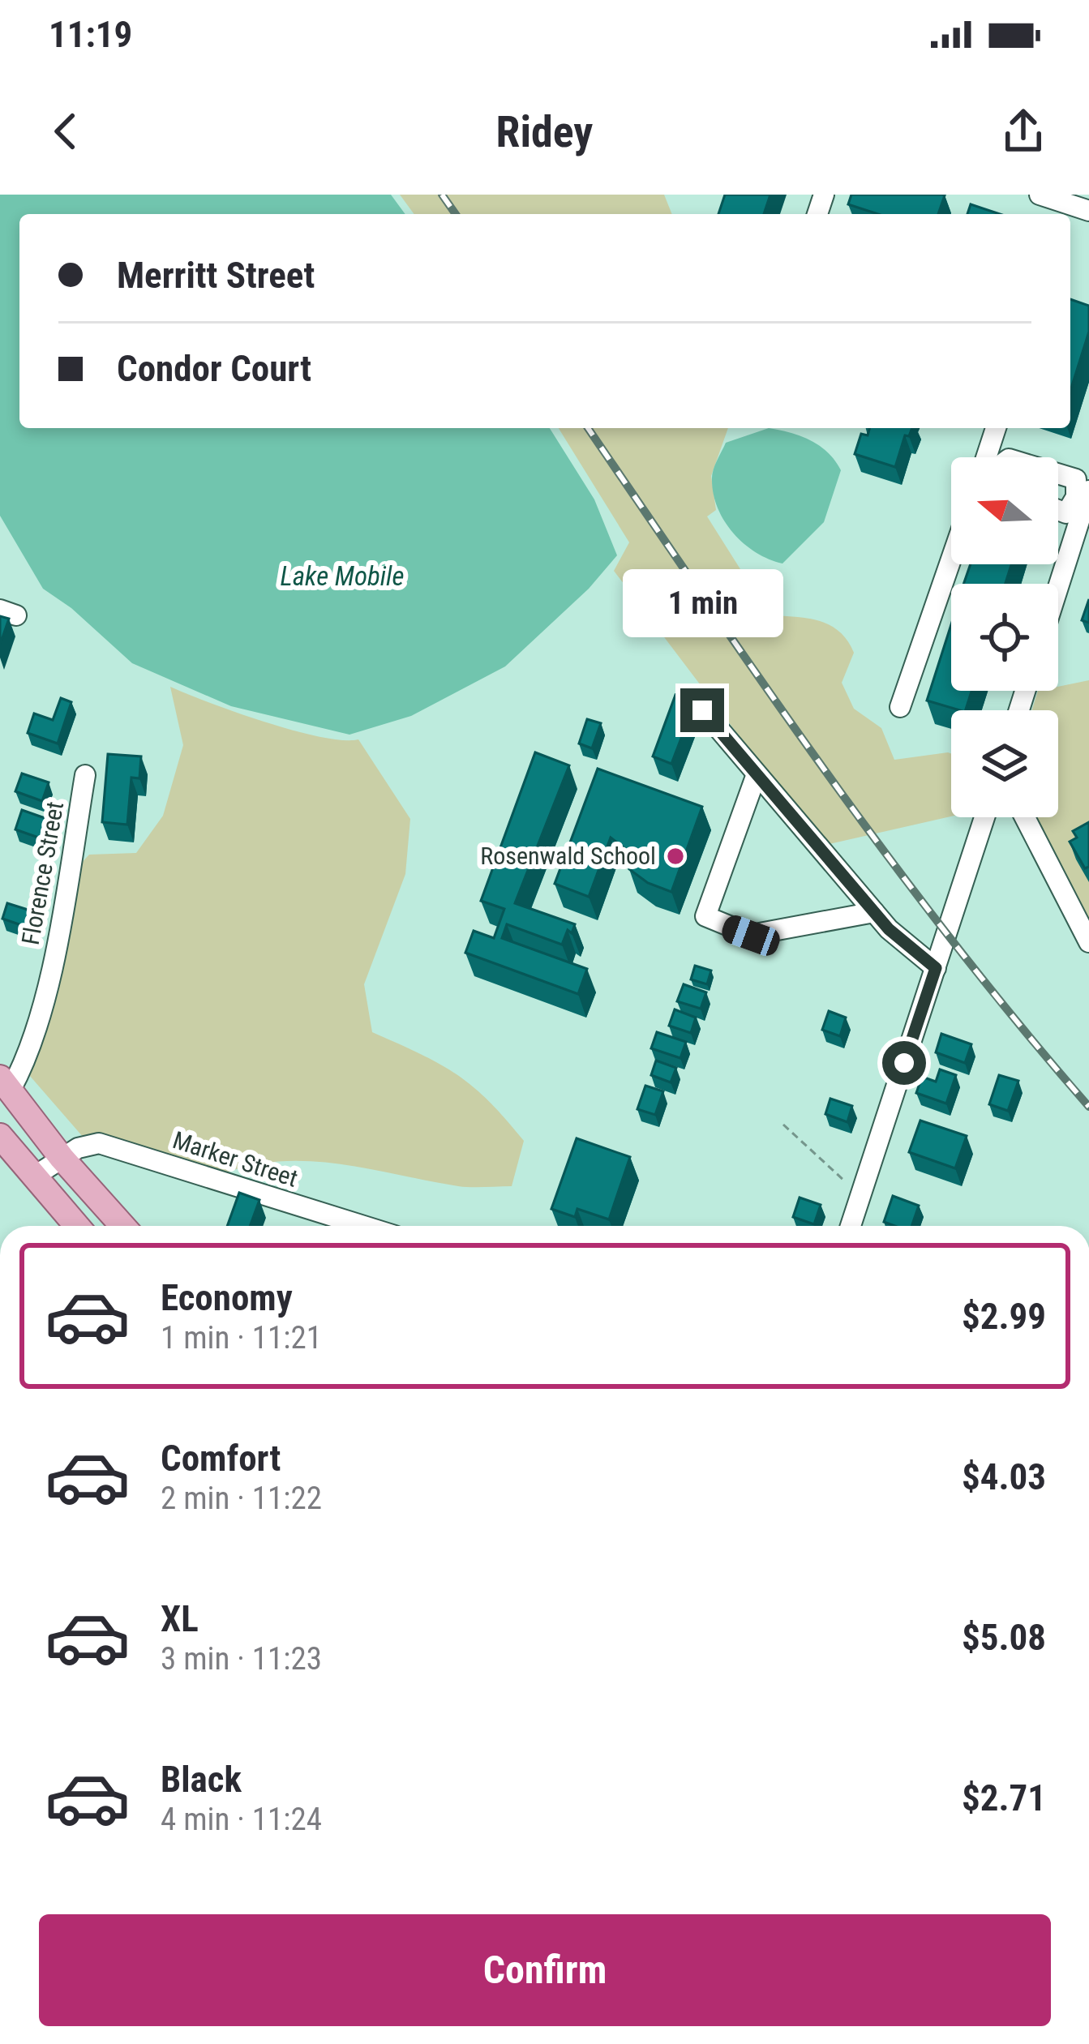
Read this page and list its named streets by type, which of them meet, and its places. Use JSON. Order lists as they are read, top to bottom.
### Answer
{
  "streets": {
    "street": ["Florence Street", "Marker Street"]
  },
  "water": ["Lake Mobile"],
  "places": ["Rosenwald School"],
  "north": "left",
  "page": {
    "status": "11:19",
    "header": "Ridey",
    "banner": ["Merritt Street", "Condor Court"],
    "bubble": "1 min",
    "list": [
      {
        "name": "Economy",
        "note": "1 min · 11:21",
        "value": "$2.99"
      },
      {
        "name": "Comfort",
        "note": "2 min · 11:22",
        "value": "$4.03"
      },
      {
        "name": "XL",
        "note": "3 min · 11:23",
        "value": "$5.08"
      },
      {
        "name": "Black",
        "note": "4 min · 11:24",
        "value": "$2.71"
      }
    ],
    "buttons": "Confirm"
  }
}
